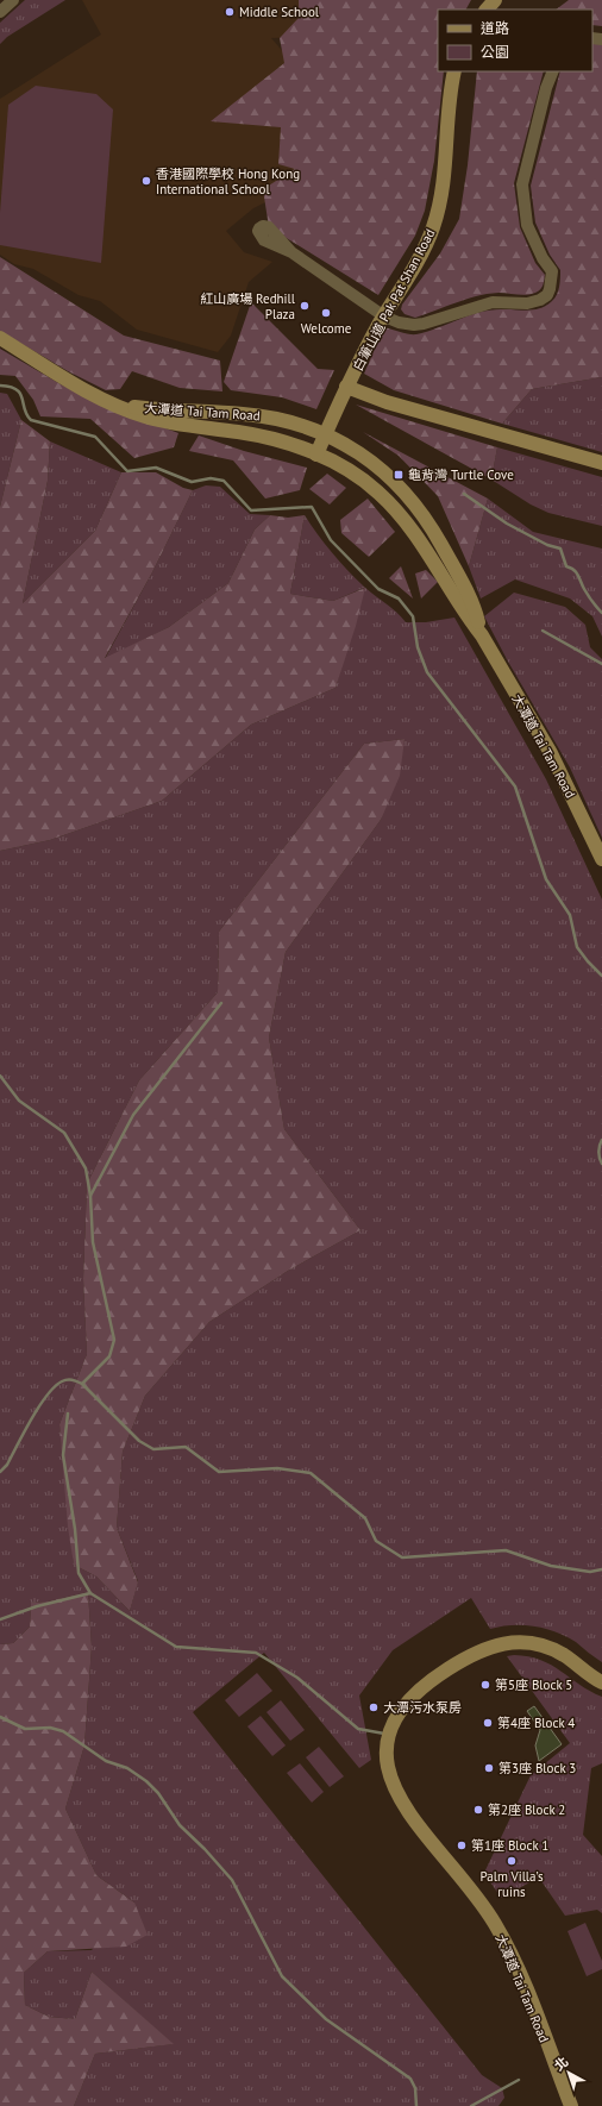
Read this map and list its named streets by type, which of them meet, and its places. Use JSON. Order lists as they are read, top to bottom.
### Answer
{
  "streets": {
    "main road": ["白筆山道 Pak Pat Shan Road", "大潭道 Tai Tam Road"]
  },
  "crossings": [
    ["白筆山道 Pak Pat Shan Road", "大潭道 Tai Tam Road"]
  ],
  "places": {
    "other": [
      "Middle School",
      "香港國際學校 Hong Kong International School",
      "紅山廣場 Redhill Plaza",
      "Welcome",
      "第5座 Block 5",
      "大潭污水泵房",
      "第4座 Block 4",
      "第3座 Block 3",
      "第2座 Block 2",
      "第1座 Block 1",
      "Palm Villa’s ruins"
    ],
    "transit": ["龜背灣 Turtle Cove"]
  },
  "legend": ["道路", "公園"],
  "north": "top left"
}
